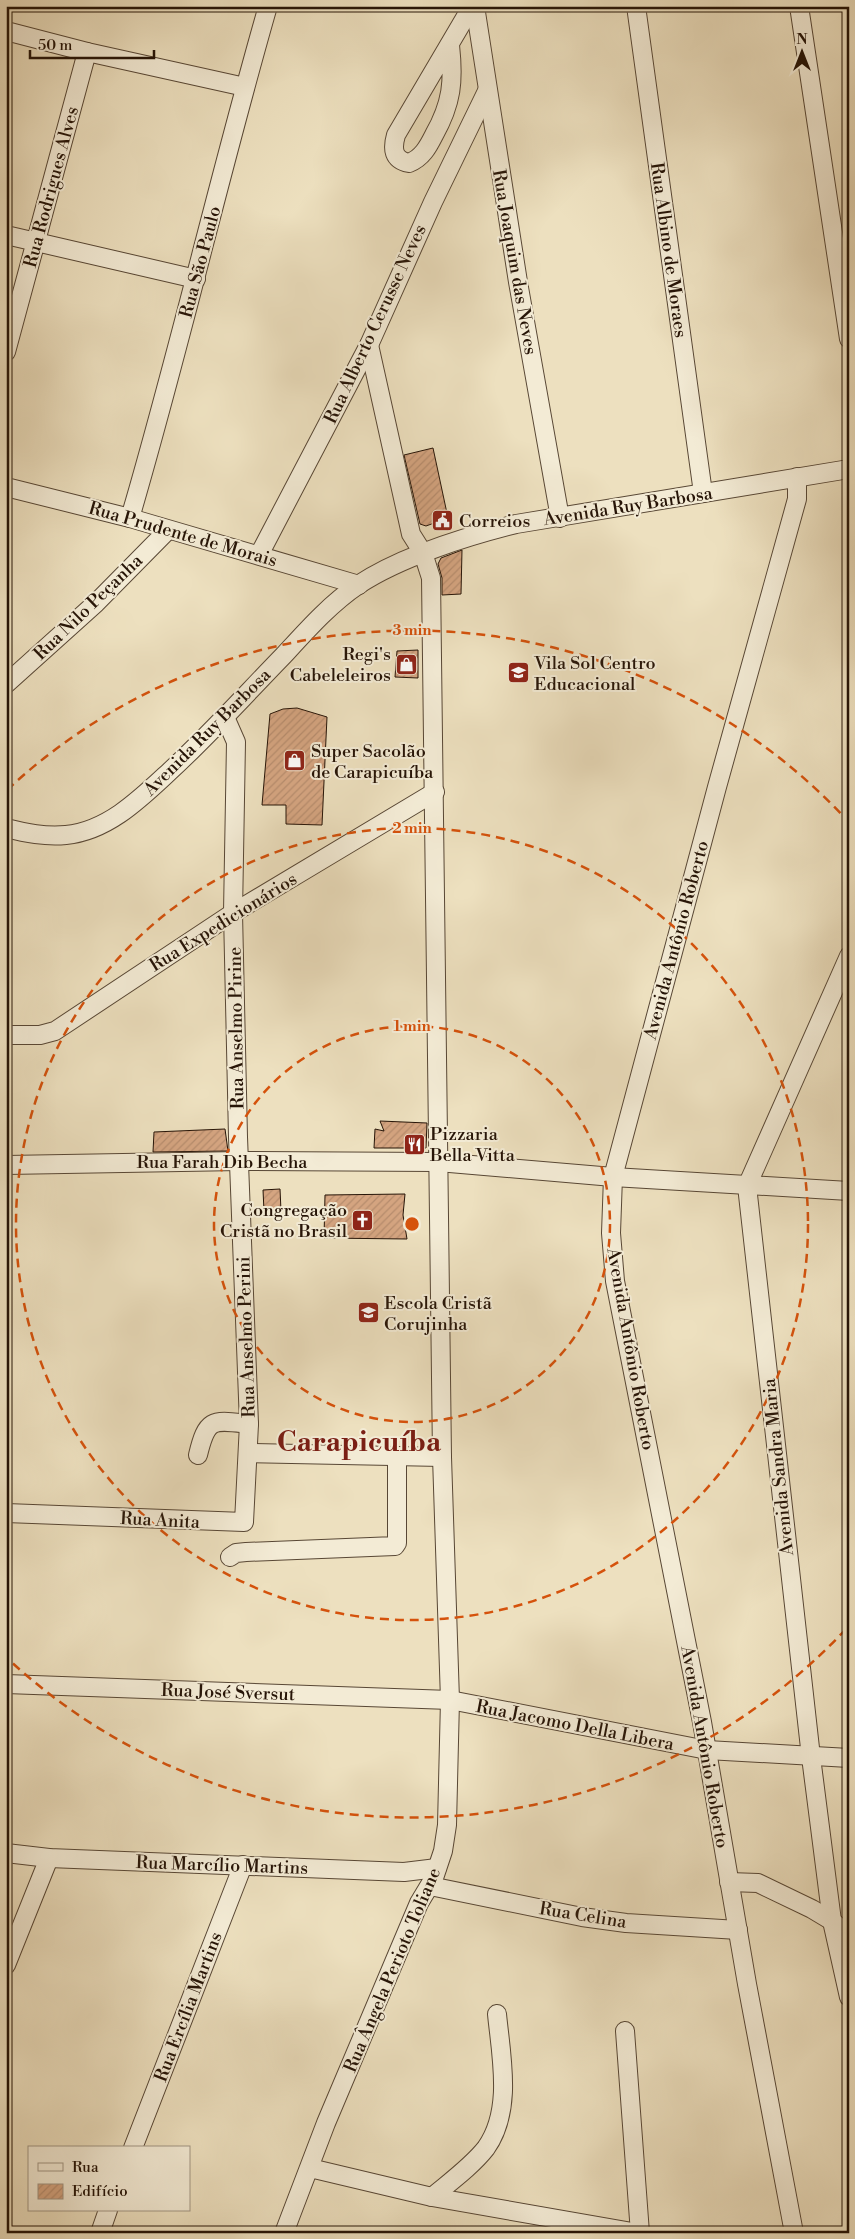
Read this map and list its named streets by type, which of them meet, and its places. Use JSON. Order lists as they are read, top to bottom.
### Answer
{
  "streets": {
    "street": [
      "Rua Rodrigues Alves",
      "Rua Albino de Moraes",
      "Rua São Paulo",
      "Rua Joaquim das Neves",
      "Rua Alberto Cerusse Neves",
      "Avenida Ruy Barbosa",
      "Rua Prudente de Morais",
      "Rua Nilo Peçanha",
      "Rua Expedicionários",
      "Avenida Antônio Roberto",
      "Rua Anselmo Pirine",
      "Rua Farah Dib Becha",
      "Rua Anselmo Perini",
      "Avenida Sandra Maria",
      "Rua Anita",
      "Rua José Sversut",
      "Rua Jacomo Della Libera",
      "Rua Marcílio Martins",
      "Rua Celina",
      "Rua Ângela Perioto Toliane",
      "Rua Ercília Martins"
    ]
  },
  "crossings": [
    ["Rua Albino de Moraes", "Avenida Ruy Barbosa"],
    ["Rua São Paulo", "Rua Prudente de Morais"],
    ["Rua Joaquim das Neves", "Rua Alberto Cerusse Neves"],
    ["Rua Joaquim das Neves", "Avenida Ruy Barbosa"],
    ["Rua Alberto Cerusse Neves", "Rua Prudente de Morais"],
    ["Rua Alberto Cerusse Neves", "Rua Ângela Perioto Toliane"],
    ["Avenida Ruy Barbosa", "Rua Prudente de Morais"],
    ["Avenida Ruy Barbosa", "Avenida Antônio Roberto"],
    ["Avenida Ruy Barbosa", "Rua Anselmo Pirine"],
    ["Avenida Ruy Barbosa", "Rua Ângela Perioto Toliane"],
    ["Rua Prudente de Morais", "Rua Nilo Peçanha"],
    ["Rua Expedicionários", "Rua Anselmo Pirine"],
    ["Rua Expedicionários", "Rua Ângela Perioto Toliane"],
    ["Avenida Antônio Roberto", "Rua Farah Dib Becha"],
    ["Avenida Antônio Roberto", "Rua Jacomo Della Libera"],
    ["Avenida Antônio Roberto", "Rua Celina"],
    ["Rua Anselmo Pirine", "Rua Farah Dib Becha"],
    ["Rua Anselmo Pirine", "Rua Anselmo Perini"],
    ["Rua Farah Dib Becha", "Rua Anselmo Perini"],
    ["Rua Farah Dib Becha", "Avenida Sandra Maria"],
    ["Rua Farah Dib Becha", "Rua Ângela Perioto Toliane"],
    ["Rua Anselmo Perini", "Rua Anita"],
    ["Avenida Sandra Maria", "Rua Jacomo Della Libera"],
    ["Rua José Sversut", "Rua Jacomo Della Libera"],
    ["Rua José Sversut", "Rua Ângela Perioto Toliane"],
    ["Rua Jacomo Della Libera", "Rua Ângela Perioto Toliane"],
    ["Rua Marcílio Martins", "Rua Ângela Perioto Toliane"],
    ["Rua Marcílio Martins", "Rua Ercília Martins"],
    ["Rua Celina", "Rua Ângela Perioto Toliane"]
  ],
  "districts": ["Carapicuíba"],
  "places": {
    "public building": ["Correios"],
    "shop": ["Regi's Cabeleleiros", "Super Sacolão de Carapicuíba"],
    "school or university": ["Vila Sol Centro Educacional", "Escola Cristã Corujinha"],
    "restaurant": ["Pizzaria Bella Vitta"],
    "church": ["Congregação Cristã no Brasil"]
  },
  "legend": ["Rua", "Edifício"],
  "scale_bar": "50 m",
  "north": "top",
  "rings": ["3 min", "2 min", "1 min"]
}
